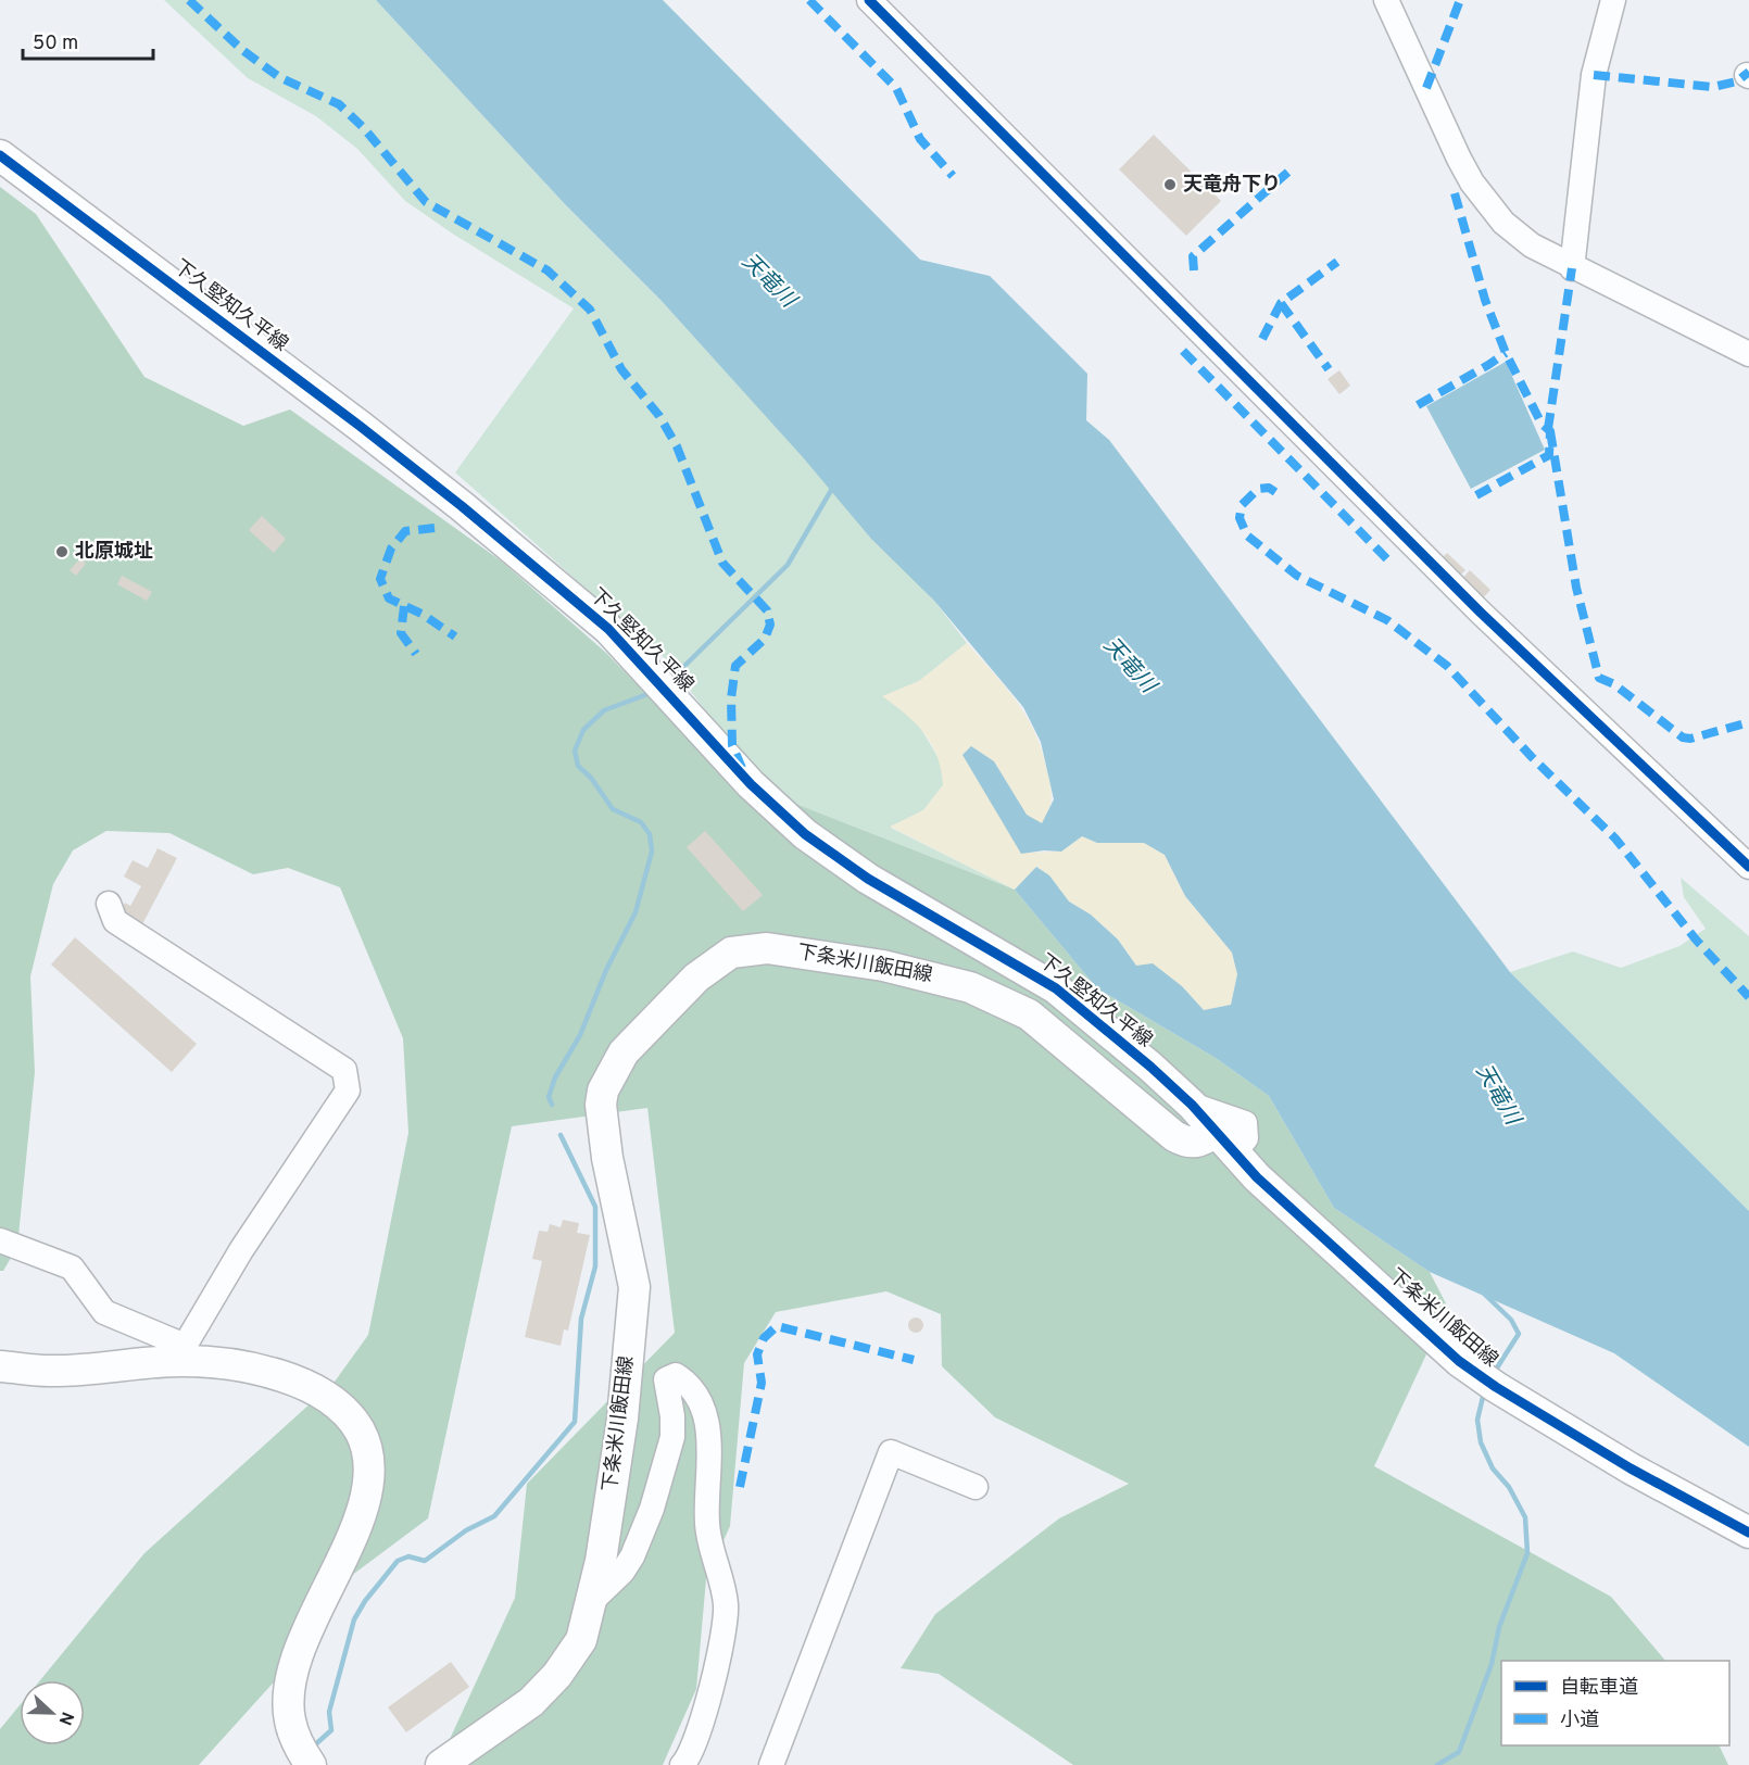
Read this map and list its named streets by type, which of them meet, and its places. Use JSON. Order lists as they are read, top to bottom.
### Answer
{
  "streets": {
    "main road": ["下久堅知久平線", "下条米川飯田線"]
  },
  "crossings": [
    ["下久堅知久平線", "下条米川飯田線"]
  ],
  "water": ["天竜川"],
  "places": ["天竜舟下り", "北原城址"],
  "legend": ["自転車道", "小道"],
  "scale_bar": "50 m",
  "north": "right"
}
